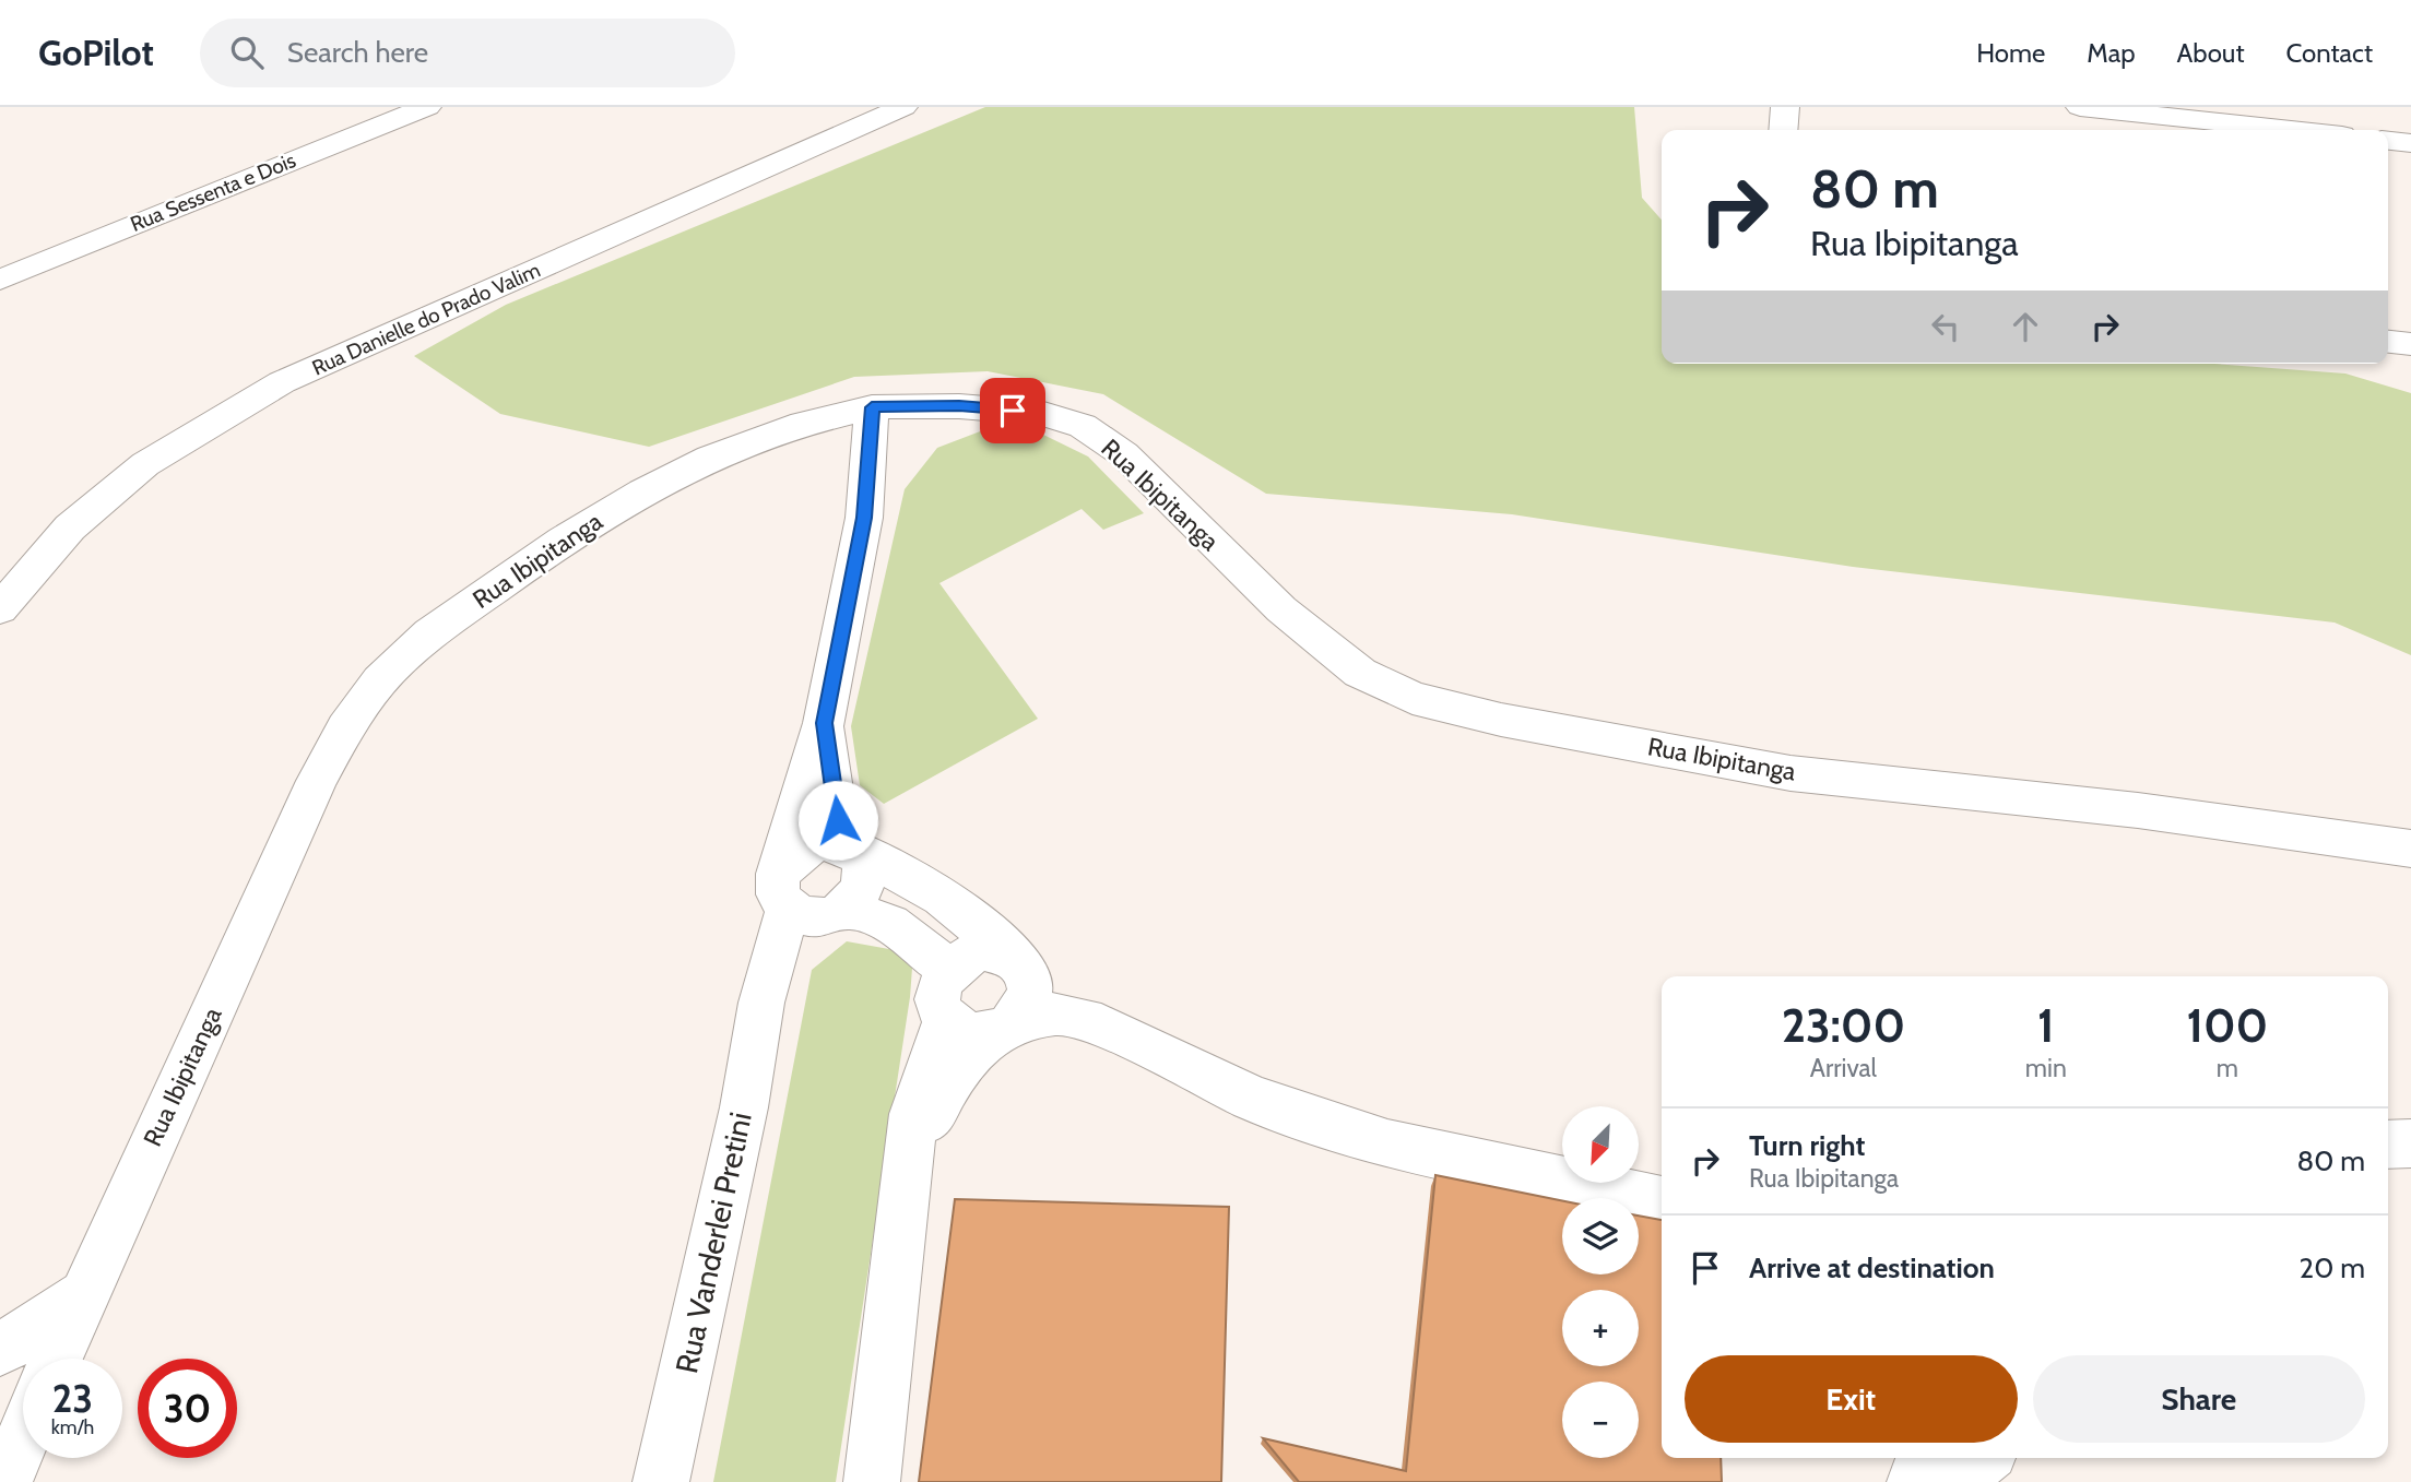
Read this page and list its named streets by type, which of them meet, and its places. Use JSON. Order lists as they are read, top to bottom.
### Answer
{
  "streets": {
    "street": [
      "Rua Sessenta e Dois",
      "Rua Danielle do Prado Valim",
      "Rua Ibipitanga",
      "Rua Vanderlei Pretini"
    ]
  },
  "north": "bottom left",
  "page": {
    "header": "GoPilot",
    "search": "Search here",
    "nav": [
      "Home",
      "Map",
      "About",
      "Contact"
    ],
    "turn": ["80 m", "Rua Ibipitanga"],
    "eta": [
      "23:00",
      "Arrival",
      "1",
      "min",
      "100",
      "m"
    ],
    "map_buttons": ["+", "−"],
    "list": [
      {
        "name": "Turn right",
        "note": "Rua Ibipitanga",
        "value": "80 m"
      },
      {
        "name": "Arrive at destination",
        "value": "20 m"
      }
    ],
    "buttons": ["Exit", "Share"],
    "speed": "23 km/h",
    "limit": "30"
  }
}
